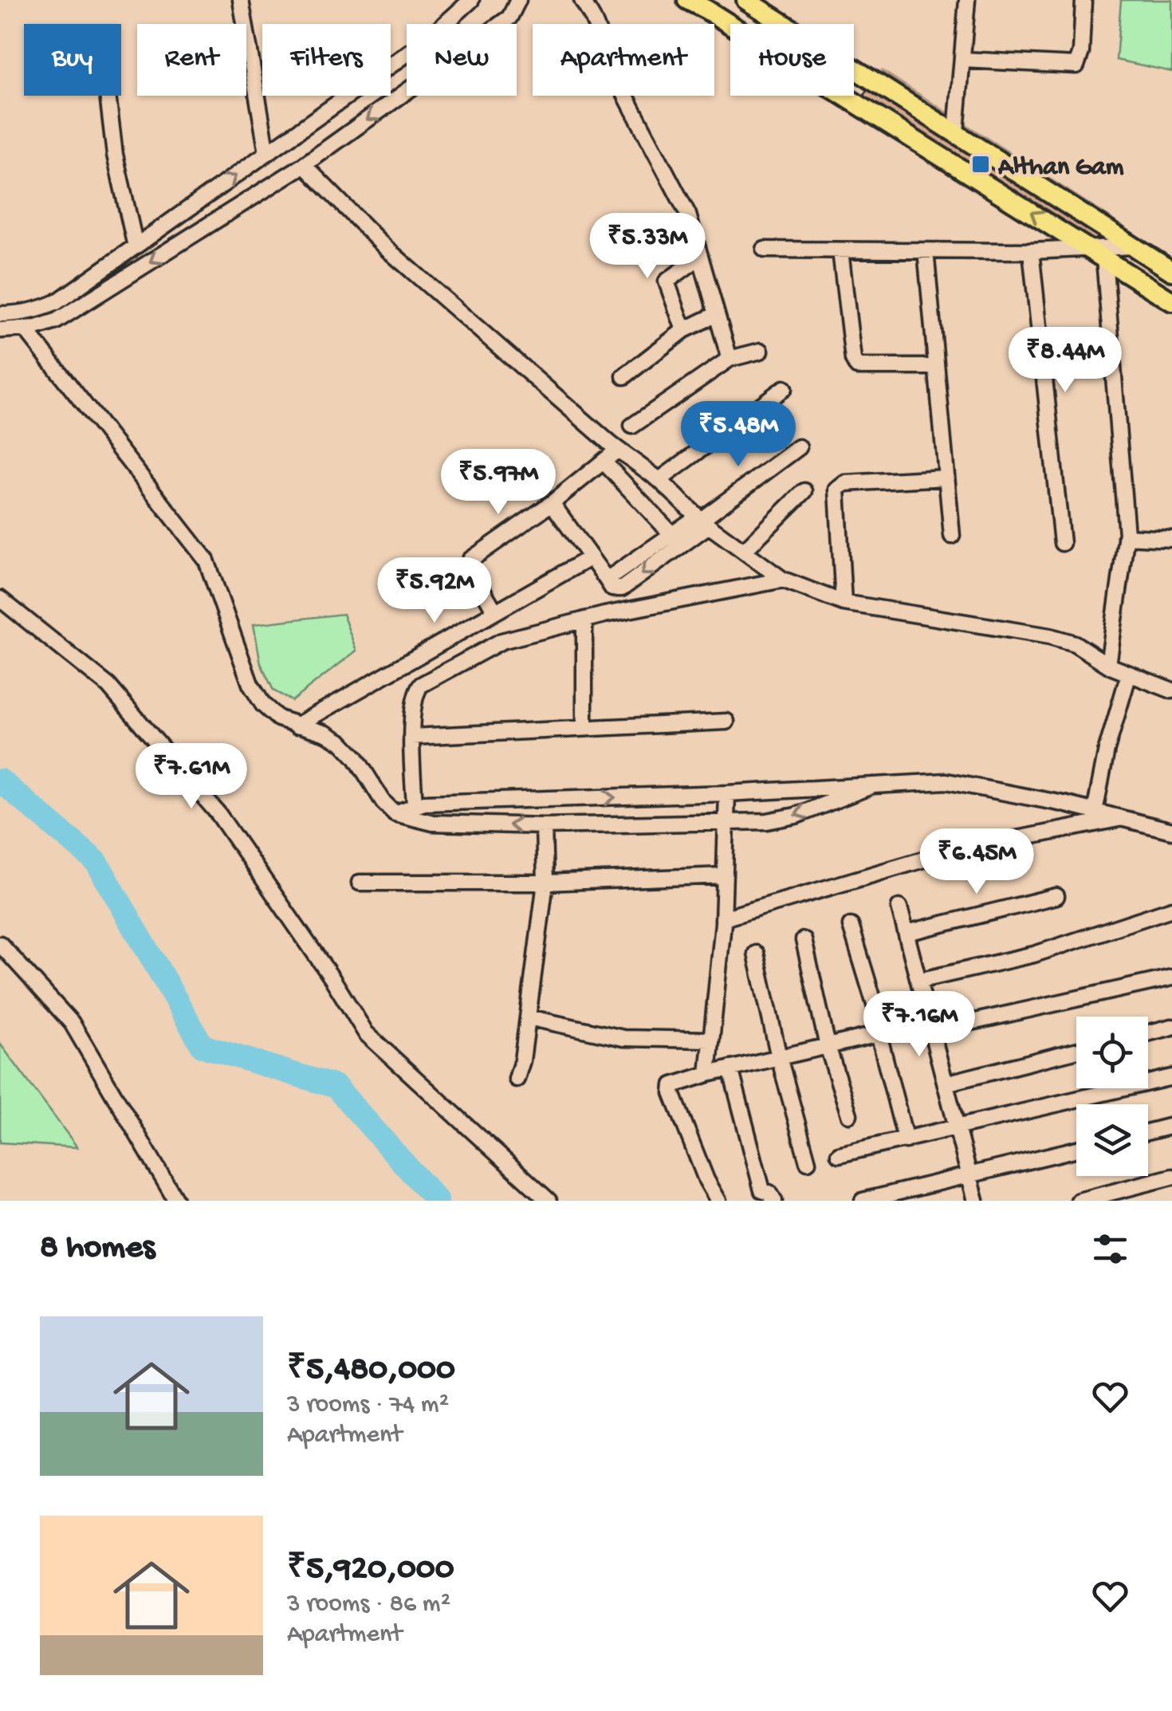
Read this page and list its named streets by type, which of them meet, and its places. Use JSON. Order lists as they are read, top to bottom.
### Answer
{
  "places": {
    "transit": ["Althan Gam"]
  },
  "page": {
    "chip": [
      "Buy",
      "Rent",
      "Filters",
      "New",
      "Apartment",
      "House"
    ],
    "price": [
      "₹5.33M",
      "₹8.44M",
      "₹5.48M",
      "₹5.97M",
      "₹5.92M",
      "₹7.61M",
      "₹6.45M",
      "₹7.16M"
    ],
    "heading": "8 homes",
    "list": [
      {
        "name": "₹5,480,000",
        "note": "3 rooms · 74 m² · Apartment"
      },
      {
        "name": "₹5,920,000",
        "note": "3 rooms · 86 m² · Apartment"
      }
    ]
  }
}
